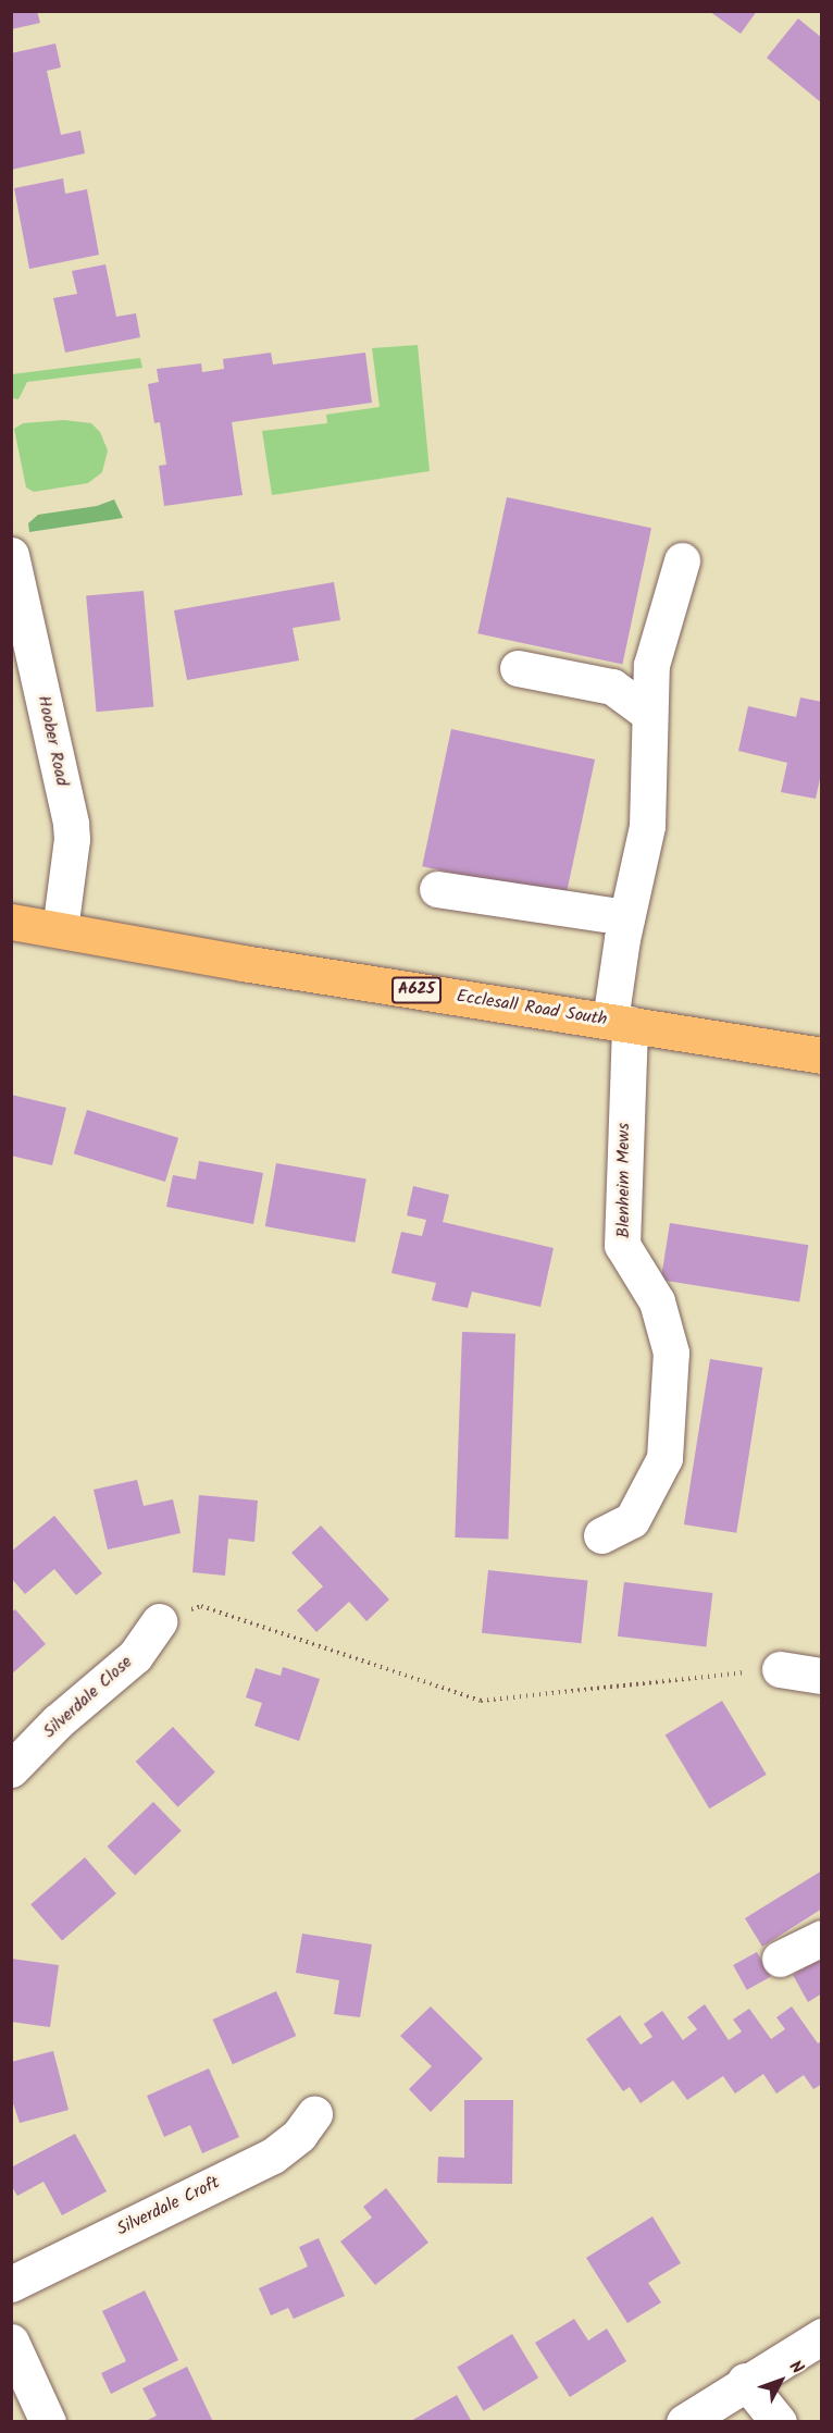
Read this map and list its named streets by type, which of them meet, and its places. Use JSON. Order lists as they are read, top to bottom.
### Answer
{
  "streets": {
    "main road": ["A625", "Ecclesall Road South"],
    "street": [
      "Hoober Road",
      "Blenheim Mews",
      "Silverdale Close",
      "Silverdale Croft"
    ]
  },
  "crossings": [
    ["Hoober Road", "Ecclesall Road South"],
    ["Ecclesall Road South", "Blenheim Mews"]
  ],
  "north": "top right"
}
